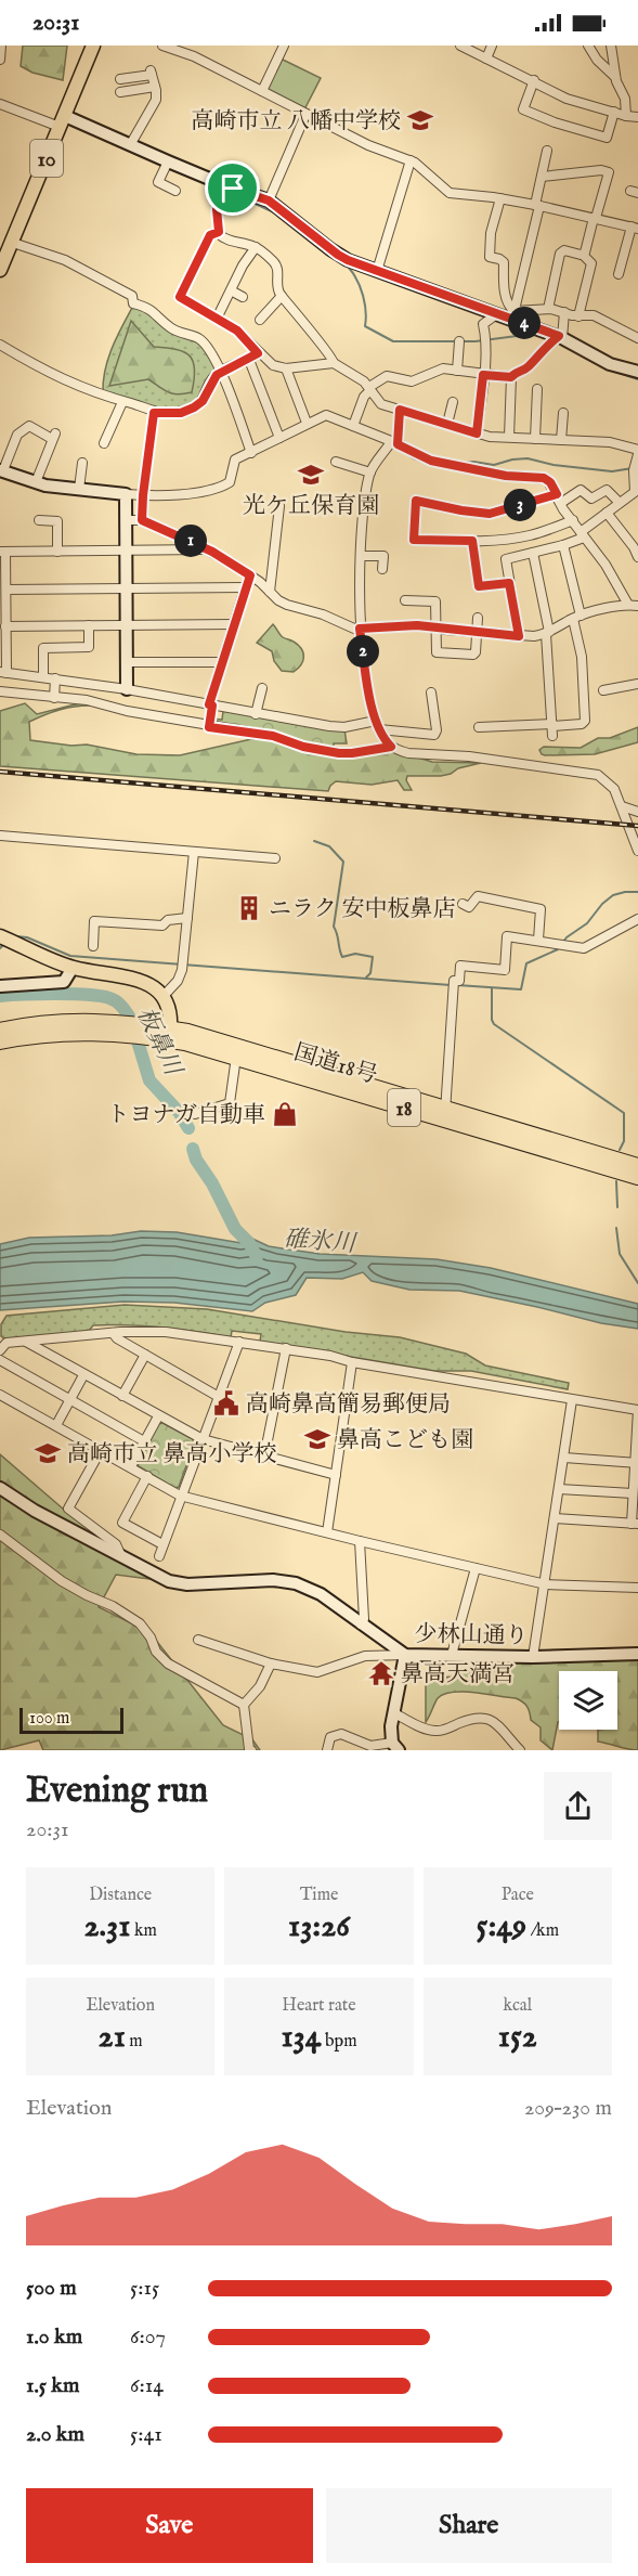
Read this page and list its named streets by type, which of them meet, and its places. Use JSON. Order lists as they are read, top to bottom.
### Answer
{
  "streets": {
    "highway": ["国道18号", "18"],
    "main road": ["10"],
    "street": ["少林山通り"]
  },
  "crossings": [
    ["国道18号", "18"]
  ],
  "water": ["板鼻川", "碓氷川"],
  "places": {
    "school or university": [
      "高崎市立 八幡中学校",
      "光ケ丘保育園",
      "鼻高こども園",
      "高崎市立 鼻高小学校"
    ],
    "building": ["ニラク 安中板鼻店"],
    "shop": ["トヨナガ自動車"],
    "public building": ["高崎鼻高簡易郵便局"],
    "temple": ["鼻高天満宮"]
  },
  "scale_bar": "100 m",
  "page": {
    "status": "20:31",
    "pins": [
      "4",
      "3",
      "1",
      "2"
    ],
    "scale": "100 m",
    "heading": ["Evening run", "20:31"],
    "stats": [
      ["Distance", "2.31 km"],
      ["Time", "13:26"],
      ["Pace", "5:49 /km"],
      ["Elevation", "21 m"],
      ["Heart rate", "134 bpm"],
      ["kcal", "152"]
    ],
    "chart": ["Elevation", "209–230 m"],
    "list": [
      {
        "name": "500 m",
        "note": "5:15"
      },
      {
        "name": "1.0 km",
        "note": "6:07"
      },
      {
        "name": "1.5 km",
        "note": "6:14"
      },
      {
        "name": "2.0 km",
        "note": "5:41"
      }
    ],
    "buttons": ["Save", "Share"]
  }
}
